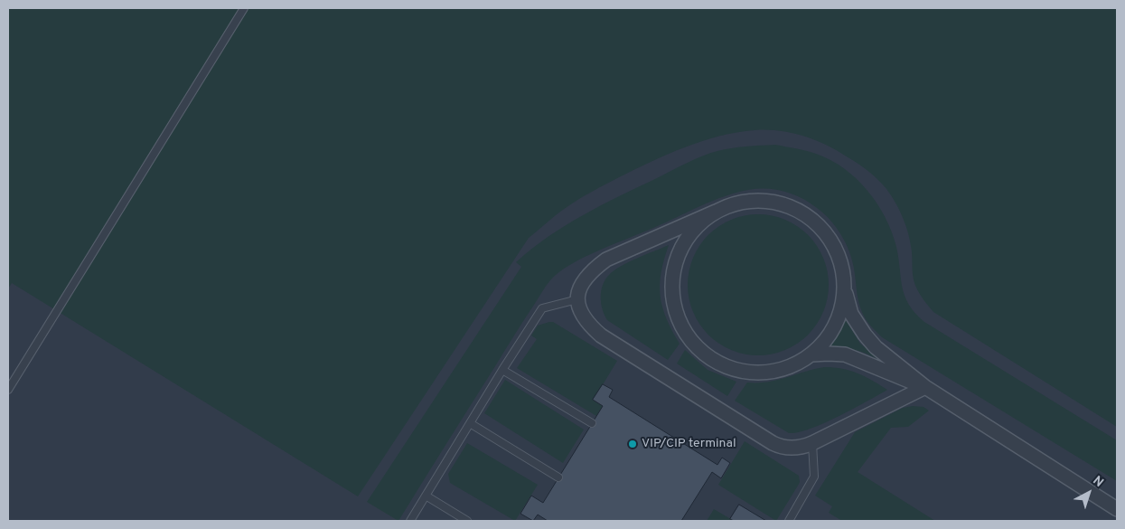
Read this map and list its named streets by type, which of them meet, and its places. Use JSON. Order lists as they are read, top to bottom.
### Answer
{
  "places": ["VIP/CIP terminal"],
  "north": "top right"
}
